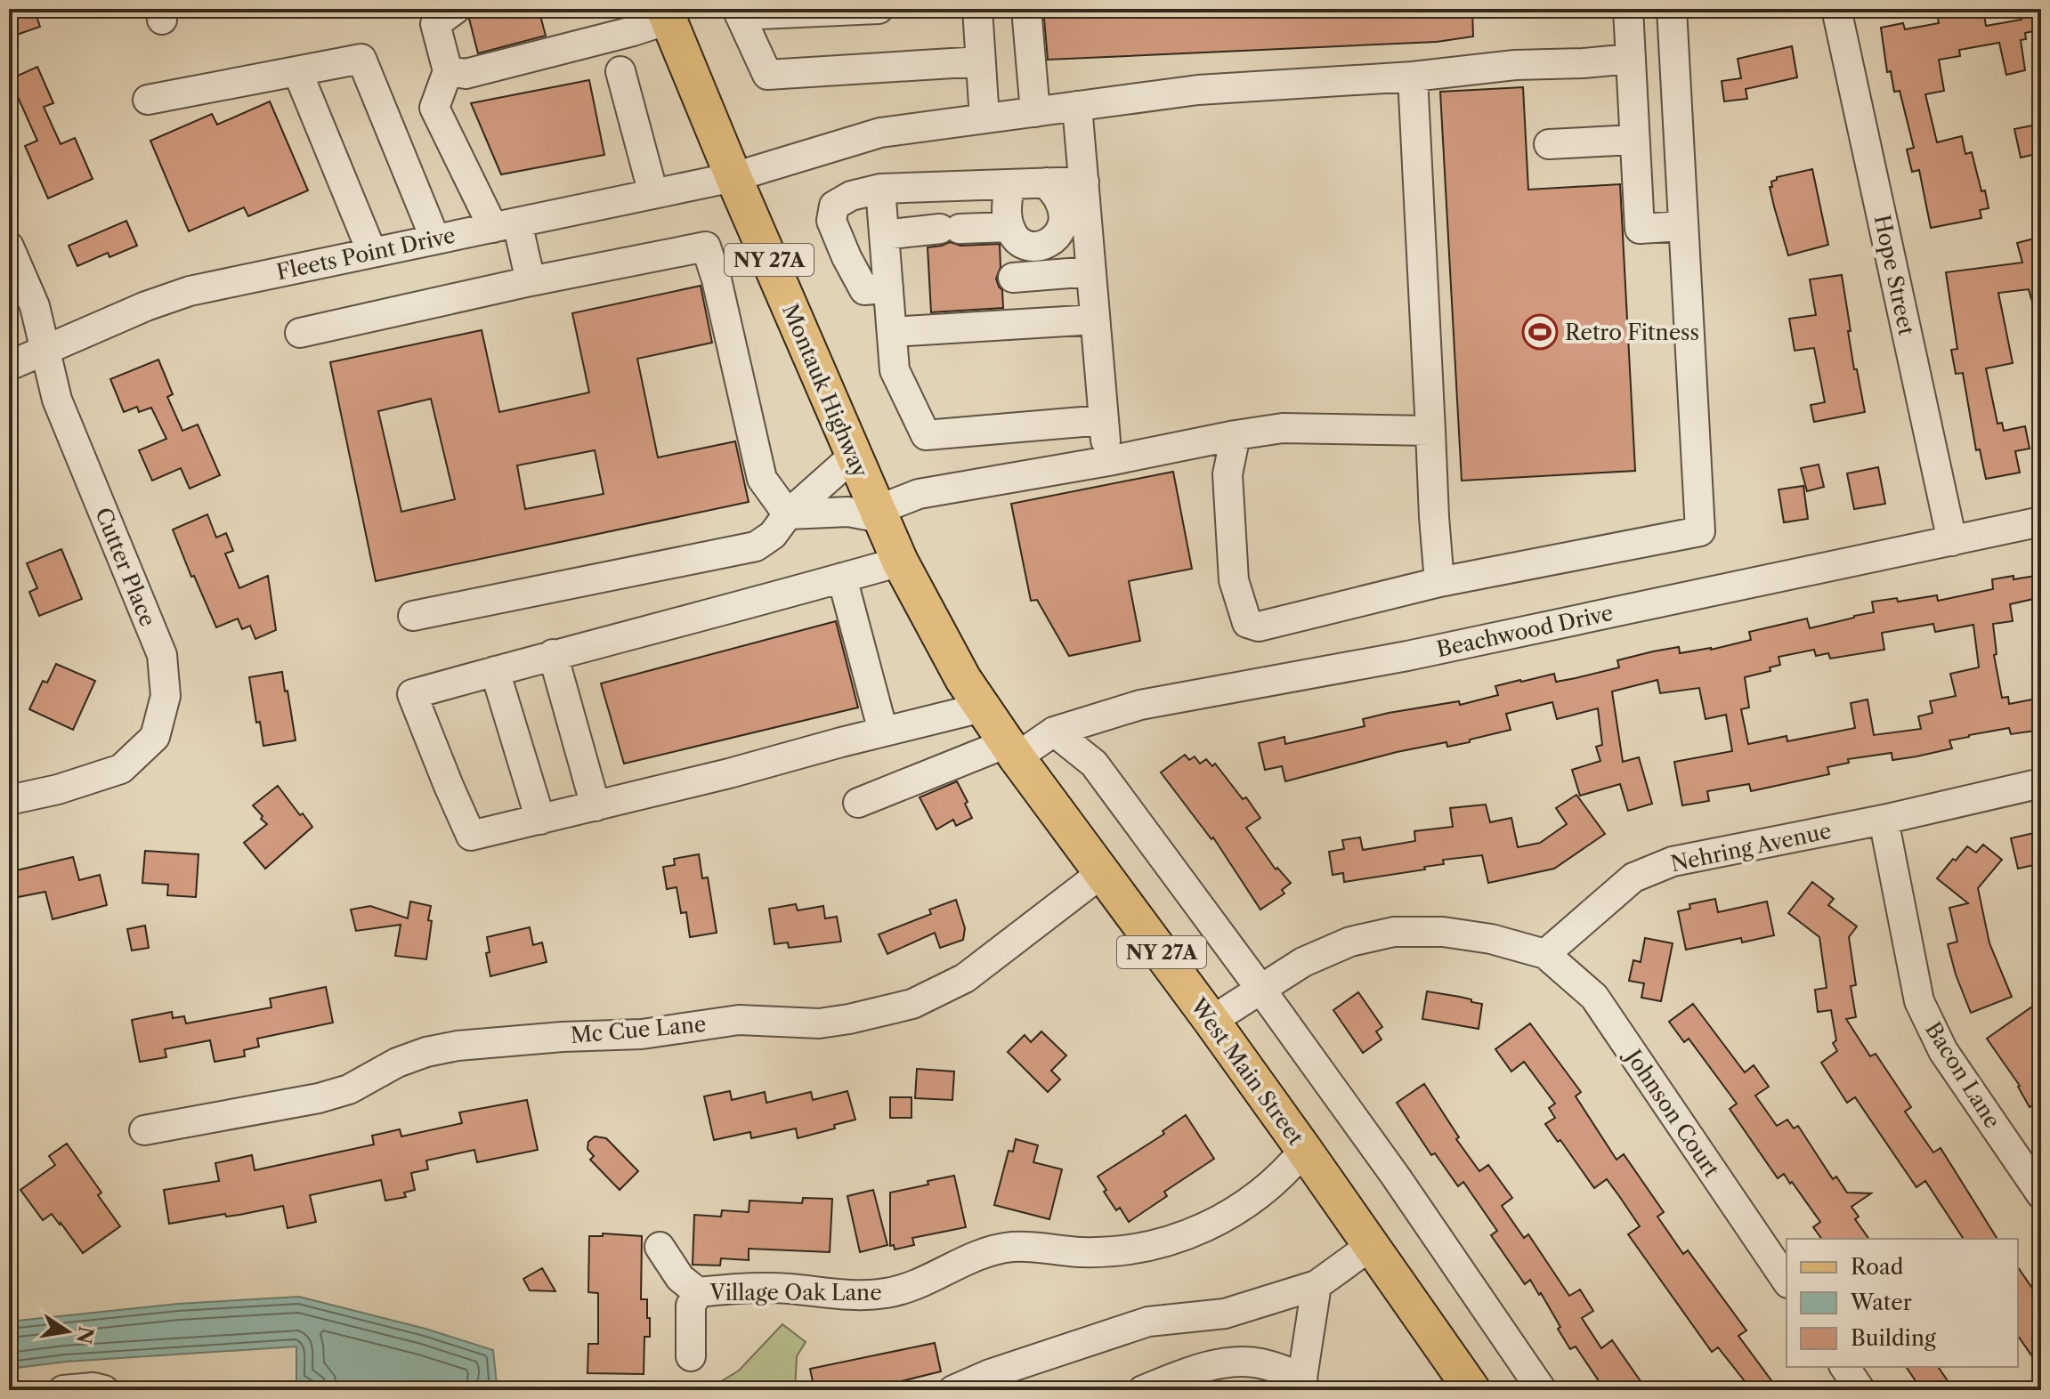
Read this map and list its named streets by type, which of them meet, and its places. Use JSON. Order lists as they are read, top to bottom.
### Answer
{
  "streets": {
    "main road": ["NY 27A", "Montauk Highway", "West Main Street"],
    "street": [
      "Fleets Point Drive",
      "Hope Street",
      "Cutter Place",
      "Beachwood Drive",
      "Nehring Avenue",
      "Mc Cue Lane",
      "Bacon Lane",
      "Johnson Court",
      "Village Oak Lane"
    ]
  },
  "crossings": [
    ["Fleets Point Drive", "Montauk Highway"],
    ["Fleets Point Drive", "Cutter Place"],
    ["Hope Street", "Beachwood Drive"],
    ["Montauk Highway", "Beachwood Drive"],
    ["Montauk Highway", "West Main Street"],
    ["Beachwood Drive", "West Main Street"],
    ["Nehring Avenue", "Bacon Lane"],
    ["Nehring Avenue", "Johnson Court"],
    ["Mc Cue Lane", "West Main Street"],
    ["West Main Street", "Village Oak Lane"]
  ],
  "places": {
    "sports": ["Retro Fitness"]
  },
  "legend": ["Road", "Water", "Building"],
  "north": "right"
}
